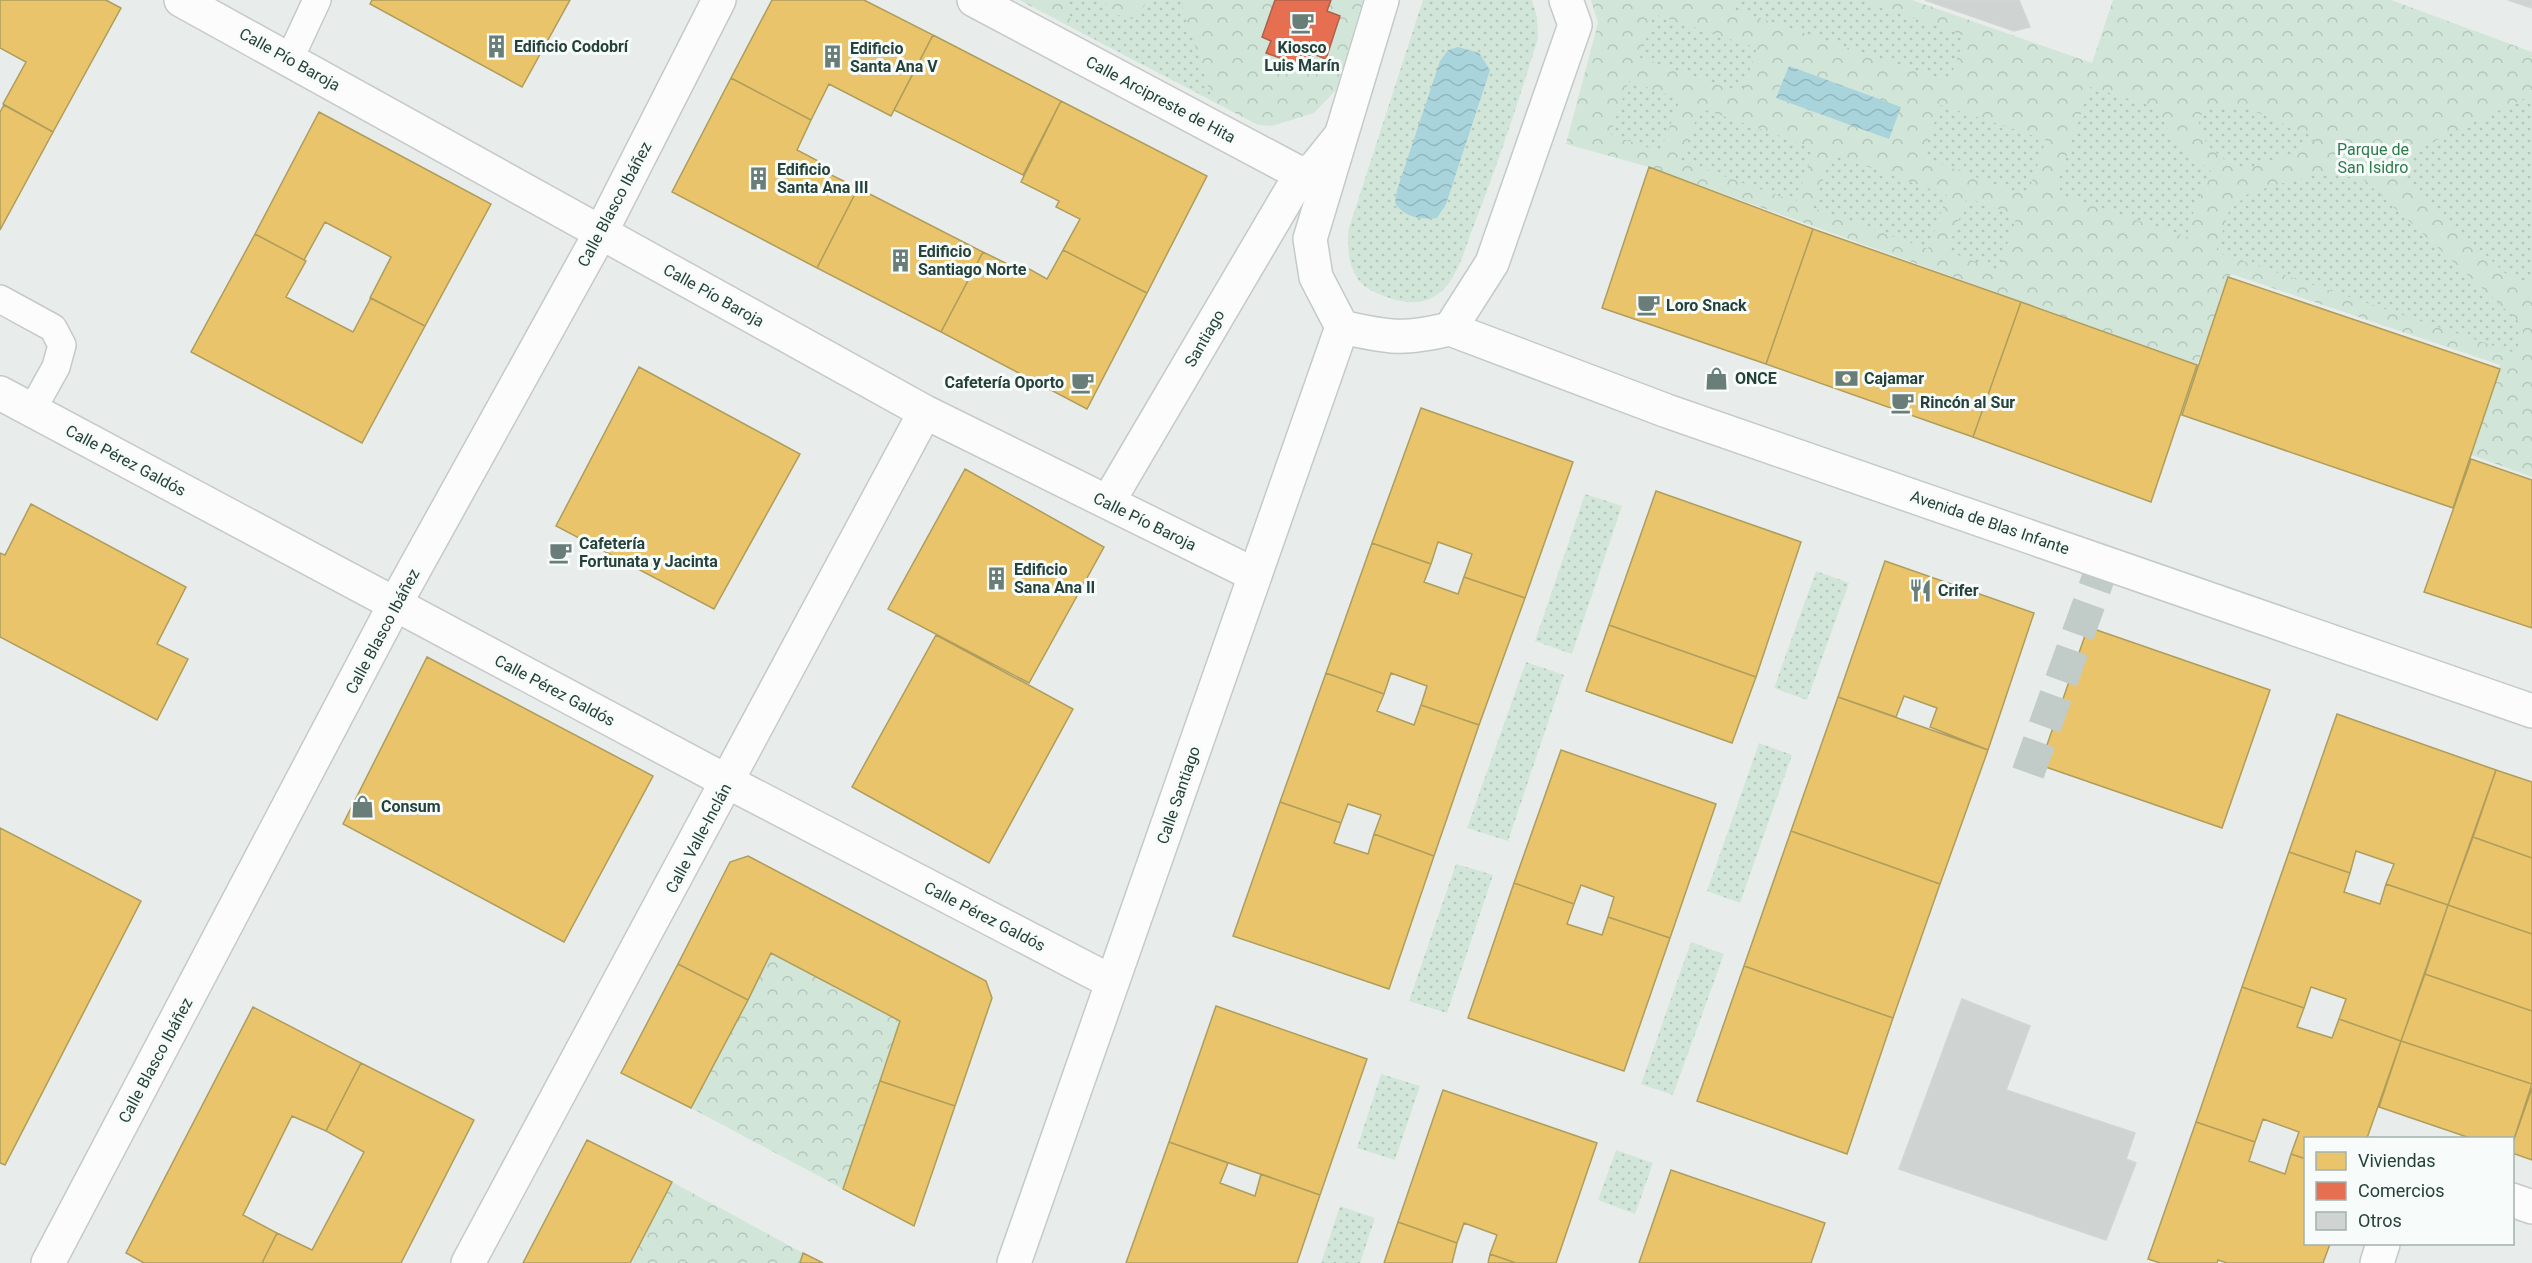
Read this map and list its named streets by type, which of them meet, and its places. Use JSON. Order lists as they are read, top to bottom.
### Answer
{
  "streets": {
    "street": [
      "Calle Pío Baroja",
      "Calle Arcipreste de Hita",
      "Calle Blasco Ibáñez",
      "Santiago",
      "Calle Pérez Galdós",
      "Avenida de Blas Infante",
      "Calle Santiago",
      "Calle Valle-Inclán"
    ]
  },
  "crossings": [
    ["Calle Pío Baroja", "Calle Blasco Ibáñez"],
    ["Calle Pío Baroja", "Santiago"],
    ["Calle Pío Baroja", "Calle Santiago"],
    ["Calle Pío Baroja", "Calle Valle-Inclán"],
    ["Calle Arcipreste de Hita", "Santiago"],
    ["Calle Blasco Ibáñez", "Calle Pérez Galdós"],
    ["Calle Pérez Galdós", "Calle Santiago"],
    ["Calle Pérez Galdós", "Calle Valle-Inclán"]
  ],
  "parks": ["Parque de San Isidro"],
  "places": {
    "cafe": [
      "Kiosco Luis Marín",
      "Loro Snack",
      "Cafetería Oporto",
      "Rincón al Sur",
      "Cafetería Fortunata y Jacinta"
    ],
    "building": [
      "Edificio Codobrí",
      "Edificio Santa Ana V",
      "Edificio Santa Ana III",
      "Edificio Santiago Norte",
      "Edificio Sana Ana II"
    ],
    "shop": ["ONCE", "Consum"],
    "bank": ["Cajamar"],
    "restaurant": ["Crifer"]
  },
  "legend": ["Viviendas", "Comercios", "Otros"]
}
